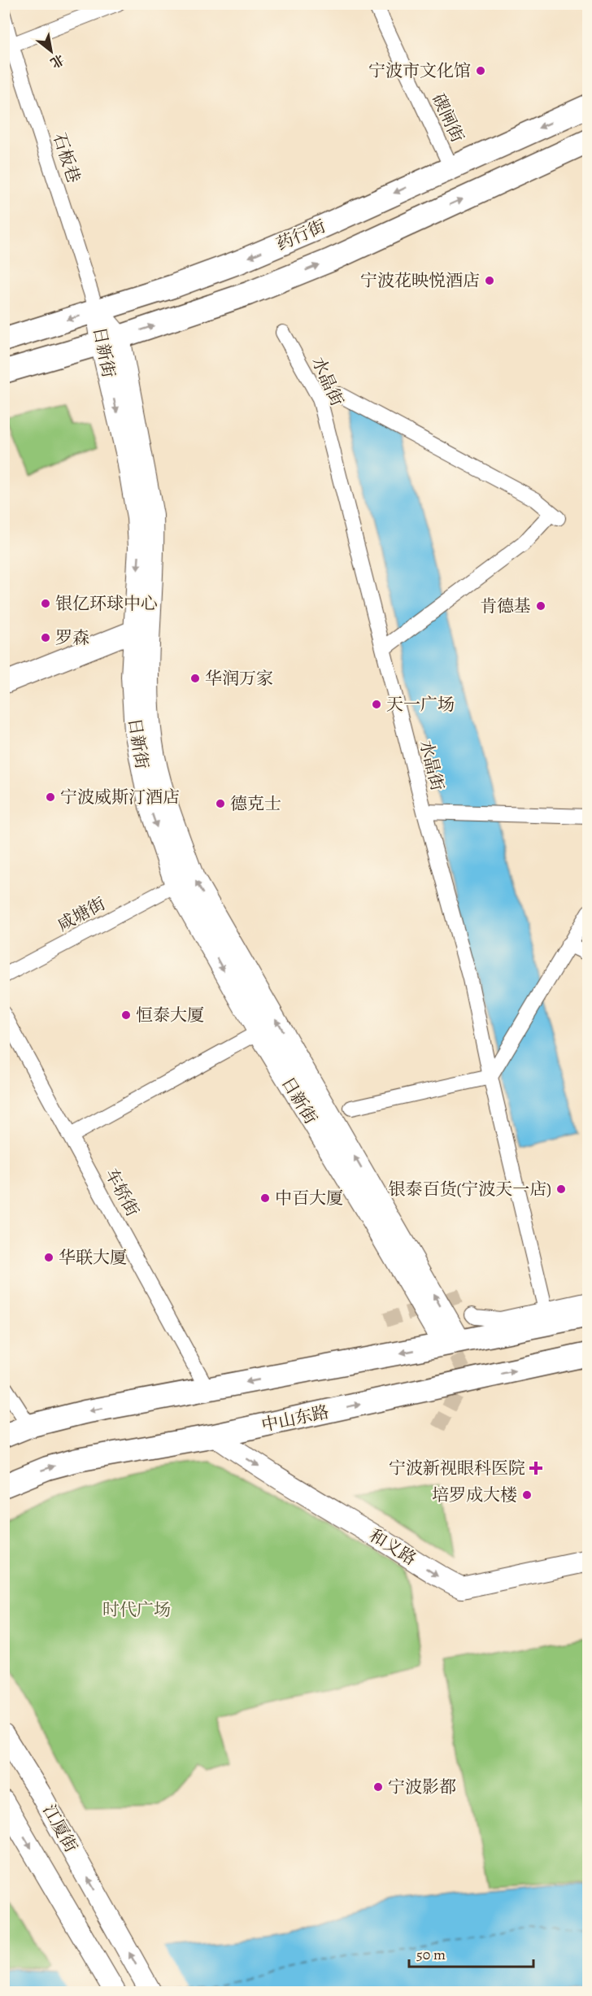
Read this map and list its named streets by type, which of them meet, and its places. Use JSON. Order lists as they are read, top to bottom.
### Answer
{
  "streets": {
    "main road": ["药行街", "中山东路"],
    "street": [
      "碶闸街",
      "石板巷",
      "日新街",
      "水晶街",
      "咸塘街",
      "车轿街",
      "和义路",
      "江厦街"
    ]
  },
  "crossings": [
    ["碶闸街", "药行街"],
    ["石板巷", "药行街"],
    ["石板巷", "日新街"],
    ["药行街", "日新街"],
    ["日新街", "咸塘街"],
    ["中山东路", "和义路"]
  ],
  "one_way": ["和义路"],
  "parks": ["时代广场"],
  "places": {
    "other": [
      "宁波市文化馆",
      "宁波花映悦酒店",
      "银亿环球中心",
      "肯德基",
      "罗森",
      "华润万家",
      "天一广场",
      "宁波威斯汀酒店",
      "德克士",
      "恒泰大厦",
      "银泰百货(宁波天一店)",
      "中百大厦",
      "华联大厦",
      "培罗成大楼",
      "宁波影都"
    ],
    "health": ["宁波新视眼科医院"]
  },
  "scale_bar": "50 m",
  "north": "bottom right"
}
